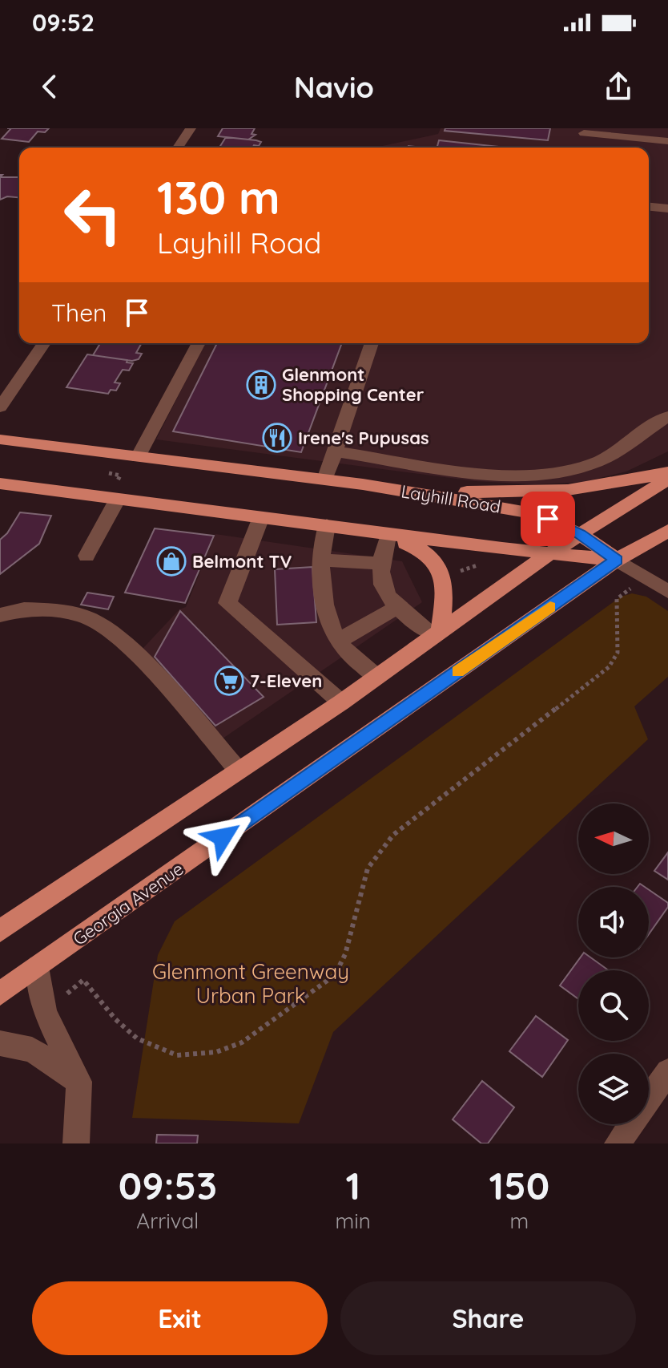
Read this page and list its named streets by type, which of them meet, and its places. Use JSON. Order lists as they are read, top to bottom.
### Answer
{
  "streets": {
    "main road": ["Layhill Road", "Georgia Avenue"]
  },
  "crossings": [
    ["Layhill Road", "Georgia Avenue"]
  ],
  "parks": ["Glenmont Greenway Urban Park"],
  "places": {
    "building": ["Glenmont Shopping Center"],
    "restaurant": ["Irene's Pupusas"],
    "shop": ["Belmont TV"],
    "supermarket": ["7-Eleven"]
  },
  "north": "left",
  "page": {
    "status": "09:52",
    "header": "Navio",
    "turn": ["130 m", "Layhill Road"],
    "then": "Then",
    "eta": [
      "09:53",
      "Arrival",
      "1",
      "min",
      "150",
      "m"
    ],
    "buttons": ["Exit", "Share"]
  }
}
